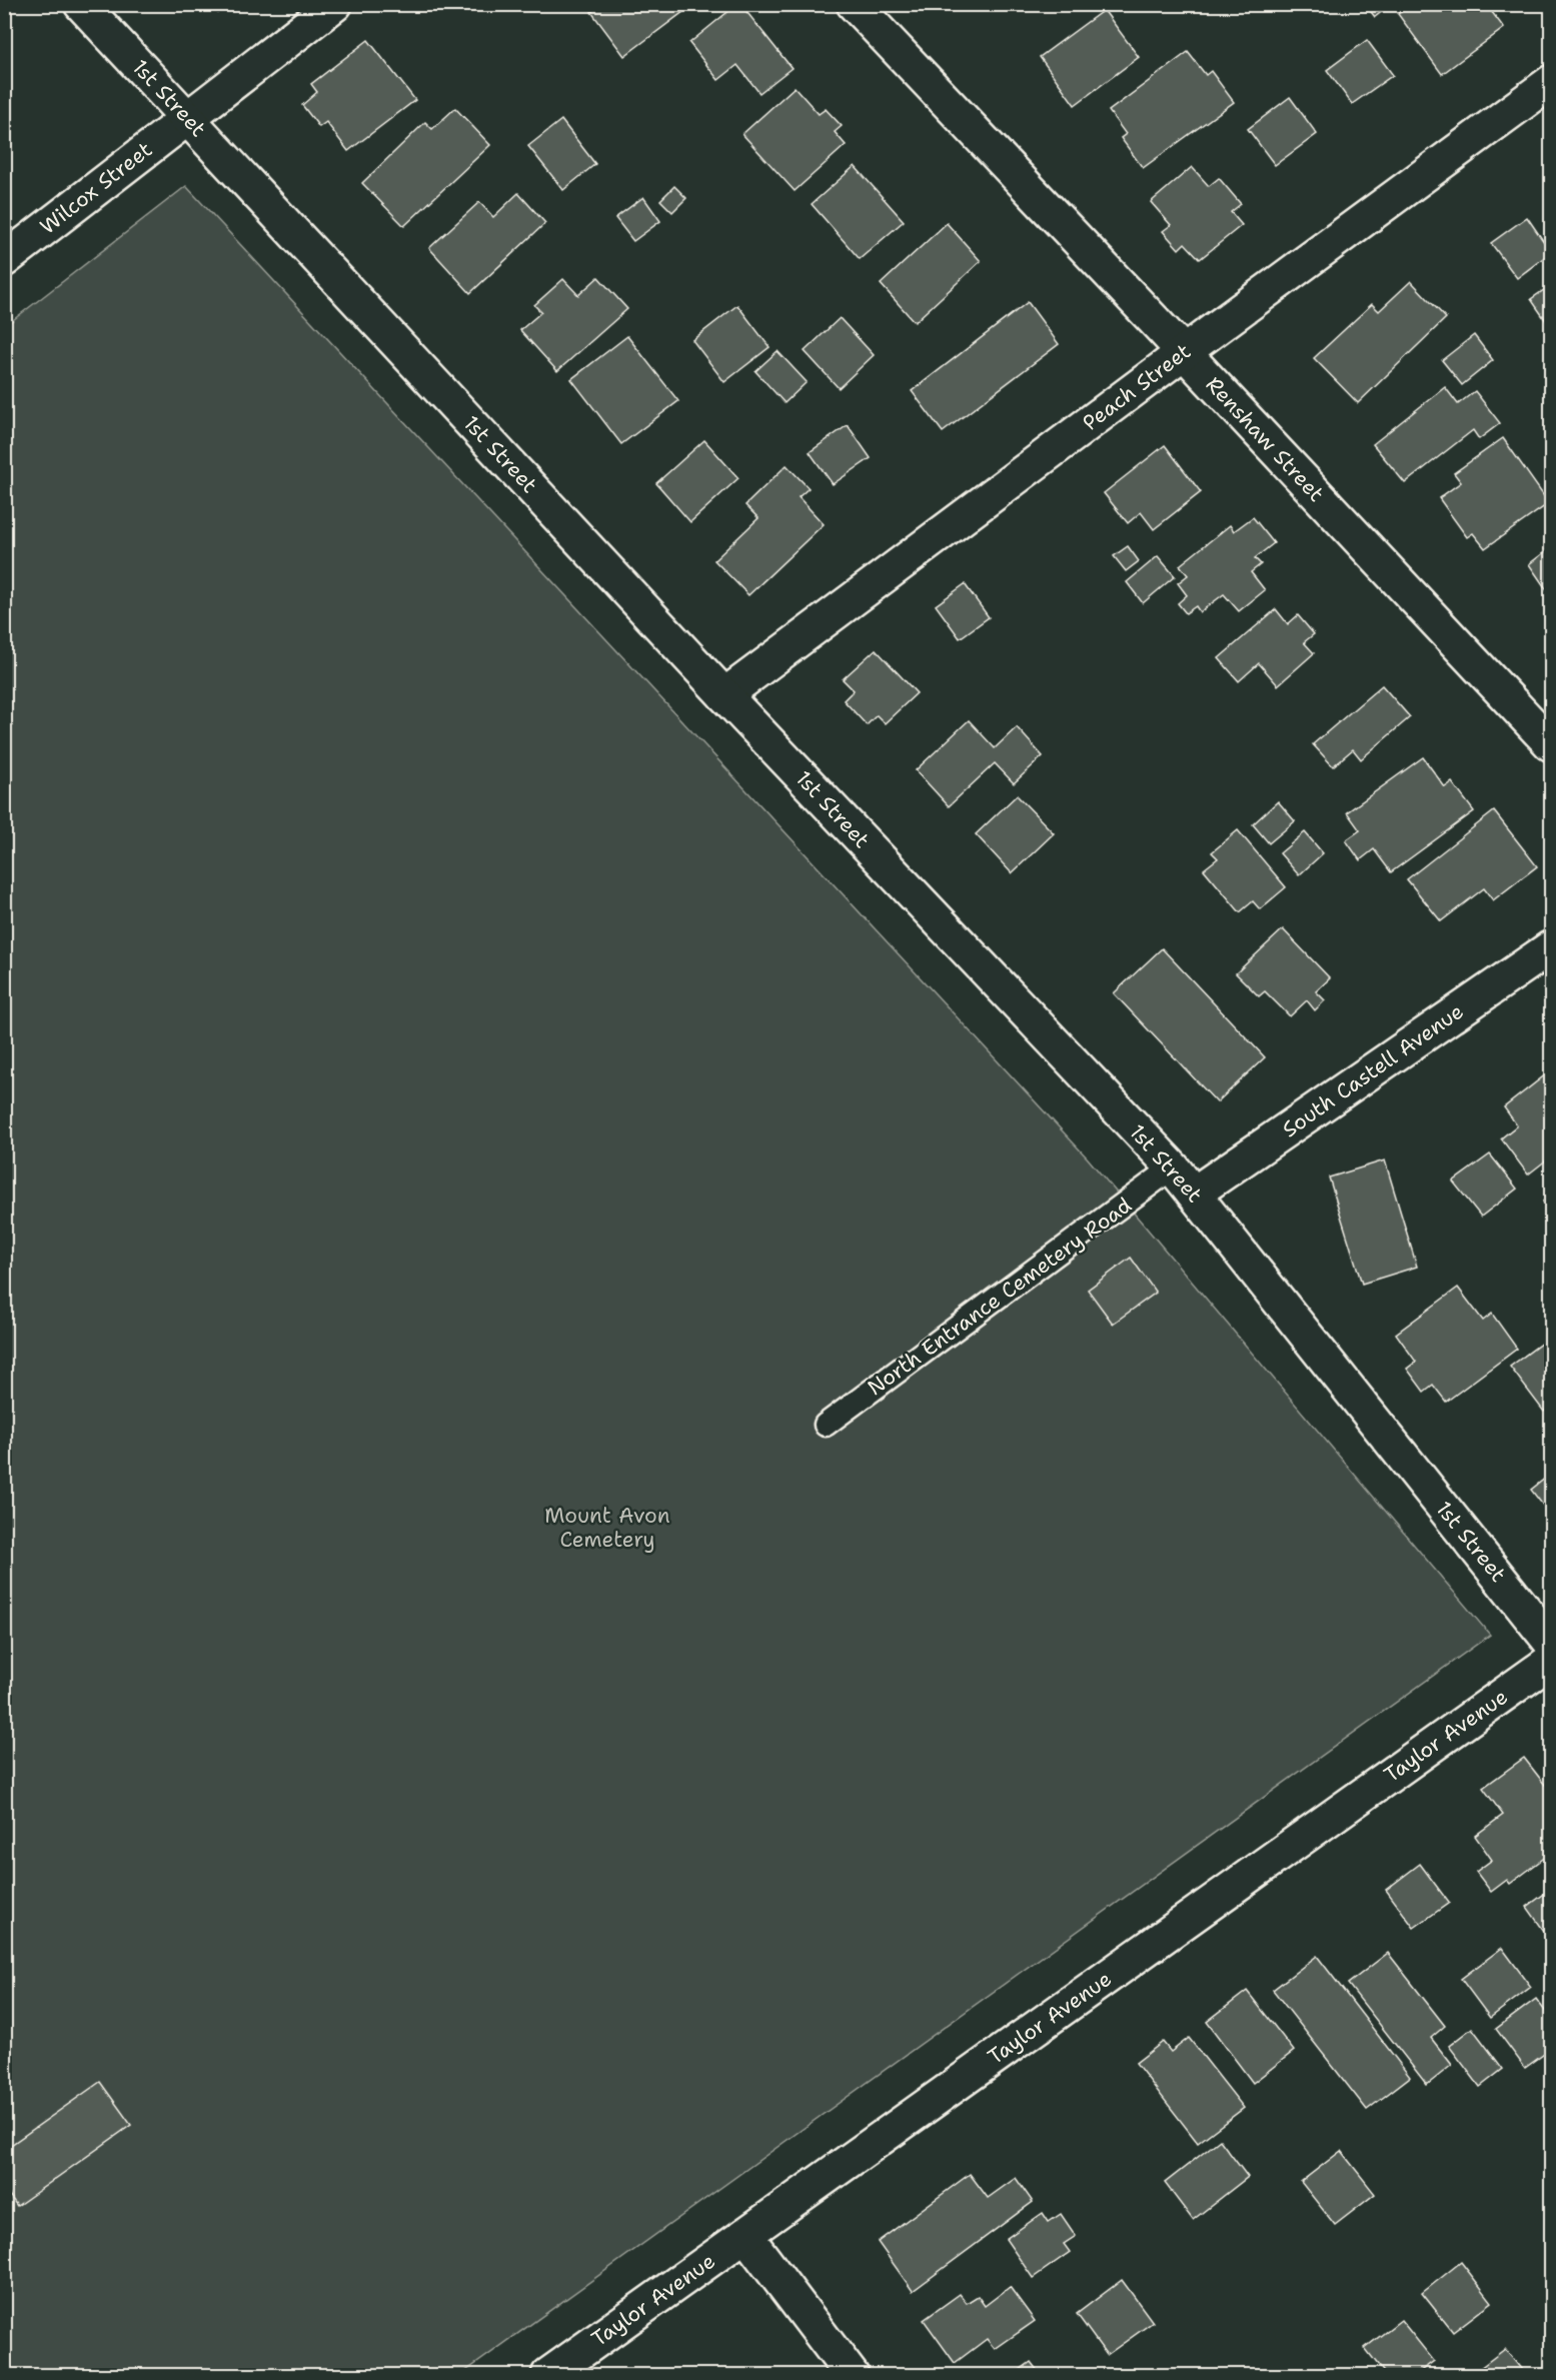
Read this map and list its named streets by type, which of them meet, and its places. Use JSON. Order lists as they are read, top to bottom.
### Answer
{
  "streets": {
    "street": [
      "1st Street",
      "Wilcox Street",
      "Peach Street",
      "Renshaw Street",
      "South Castell Avenue",
      "Taylor Avenue"
    ],
    "lane": ["North Entrance Cemetery Road"]
  },
  "crossings": [
    ["1st Street", "Wilcox Street"],
    ["1st Street", "Peach Street"],
    ["1st Street", "South Castell Avenue"],
    ["1st Street", "North Entrance Cemetery Road"],
    ["Peach Street", "Renshaw Street"]
  ],
  "parks": ["Mount Avon Cemetery"]
}
